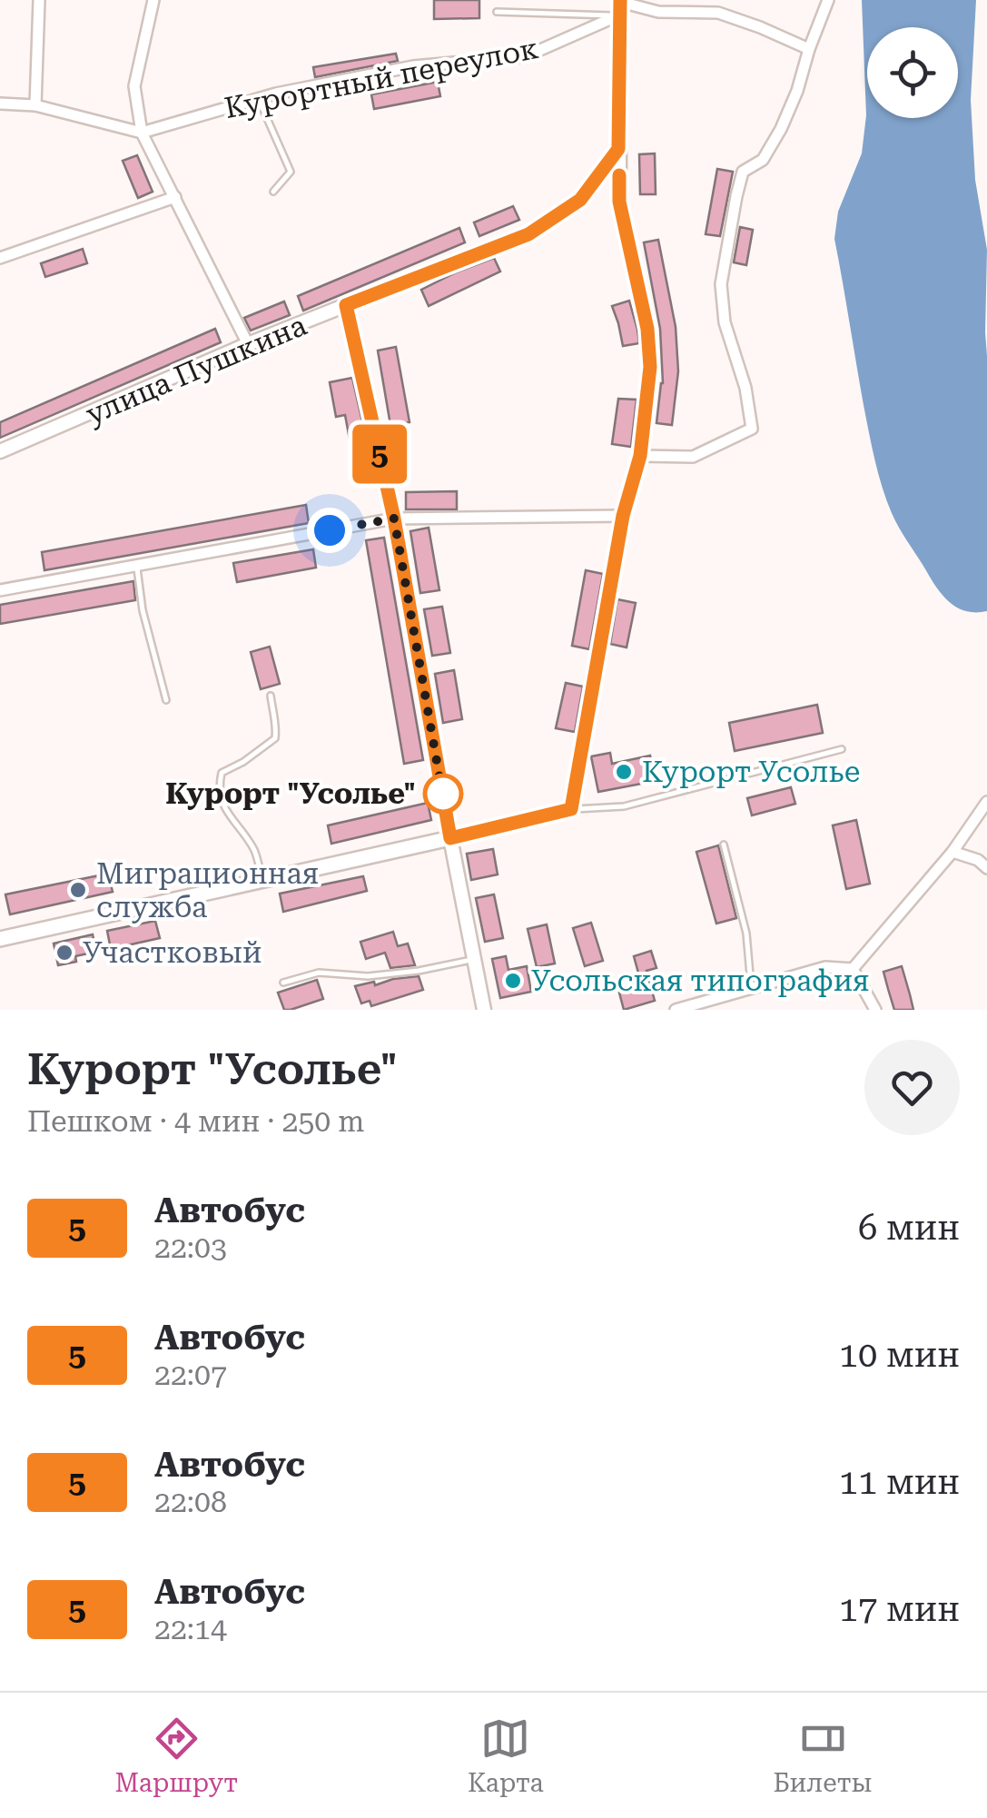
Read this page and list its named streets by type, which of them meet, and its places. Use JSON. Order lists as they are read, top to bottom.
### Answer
{
  "streets": {
    "street": ["Курортный переулок", "улица Пушкина"]
  },
  "places": [
    "Курорт Усолье",
    "Курорт \"Усолье\"",
    "Миграционная служба",
    "Участковый",
    "Усольская типография"
  ],
  "lines": ["bus line 5"],
  "page": {
    "on_map": "5",
    "heading": ["Курорт \"Усолье\"", "Пешком · 4 мин · 250 m"],
    "list": [
      {
        "mark": "5",
        "name": "Автобус",
        "note": "22:03",
        "value": "6 мин"
      },
      {
        "mark": "5",
        "name": "Автобус",
        "note": "22:07",
        "value": "10 мин"
      },
      {
        "mark": "5",
        "name": "Автобус",
        "note": "22:08",
        "value": "11 мин"
      },
      {
        "mark": "5",
        "name": "Автобус",
        "note": "22:14",
        "value": "17 мин"
      }
    ],
    "tabs": ["Маршрут", "Карта", "Билеты"]
  }
}
